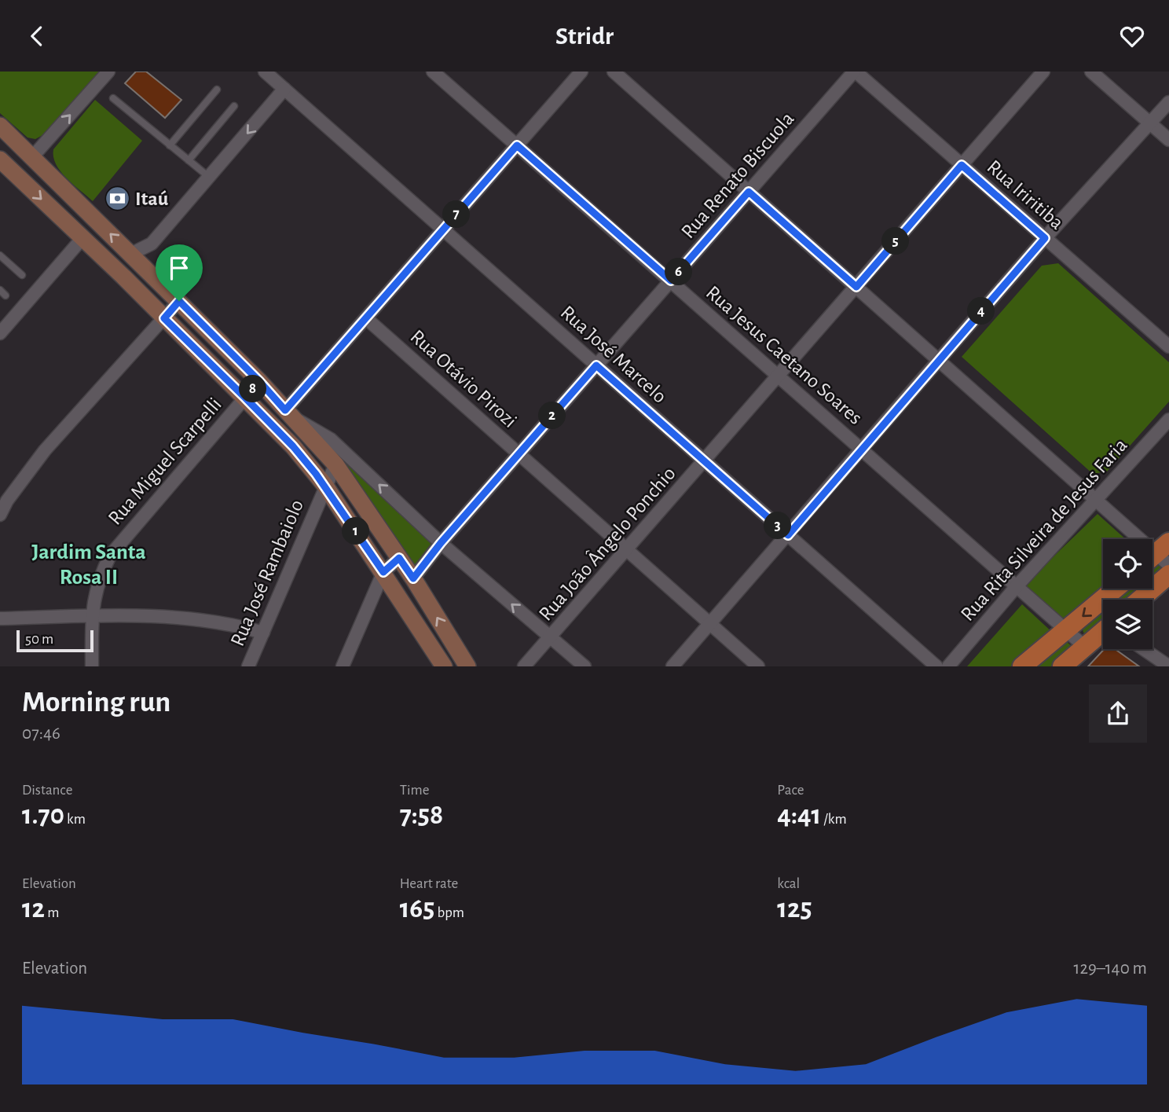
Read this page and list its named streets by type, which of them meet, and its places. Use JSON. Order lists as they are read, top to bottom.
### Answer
{
  "streets": {
    "street": [
      "Rua Renato Biscuola",
      "Rua Iriritiba",
      "Rua José Marcelo",
      "Rua Jesus Caetano Soares",
      "Rua Otávio Pirozi",
      "Rua Miguel Scarpelli",
      "Rua Rita Silveira de Jesus Faria",
      "Rua João Ângelo Ponchio",
      "Rua José Rambaiolo"
    ]
  },
  "crossings": [
    ["Rua Renato Biscuola", "Rua Iriritiba"],
    ["Rua Renato Biscuola", "Rua José Marcelo"],
    ["Rua Renato Biscuola", "Rua Jesus Caetano Soares"],
    ["Rua Renato Biscuola", "Rua Otávio Pirozi"],
    ["Rua Iriritiba", "Rua João Ângelo Ponchio"],
    ["Rua José Marcelo", "Rua João Ângelo Ponchio"],
    ["Rua Jesus Caetano Soares", "Rua Rita Silveira de Jesus Faria"],
    ["Rua Jesus Caetano Soares", "Rua João Ângelo Ponchio"],
    ["Rua Otávio Pirozi", "Rua João Ângelo Ponchio"]
  ],
  "districts": ["Jardim Santa Rosa II"],
  "places": {
    "bank": ["Itaú"]
  },
  "scale_bar": "50 m",
  "page": {
    "header": "Stridr",
    "pins": [
      "7",
      "5",
      "6",
      "4",
      "8",
      "2",
      "3",
      "1"
    ],
    "scale": "50 m",
    "heading": ["Morning run", "07:46"],
    "stats": [
      ["Distance", "1.70 km"],
      ["Time", "7:58"],
      ["Pace", "4:41 /km"],
      ["Elevation", "12 m"],
      ["Heart rate", "165 bpm"],
      ["kcal", "125"]
    ],
    "chart": ["Elevation", "129–140 m"]
  }
}
